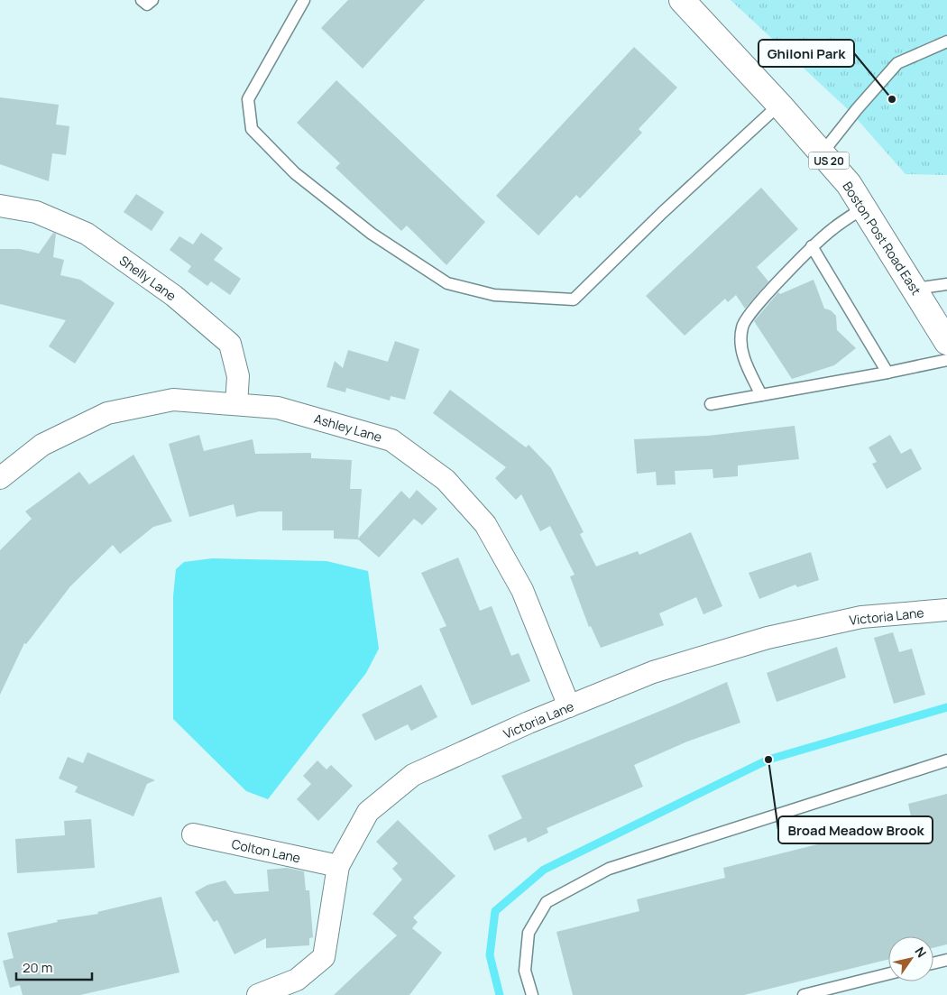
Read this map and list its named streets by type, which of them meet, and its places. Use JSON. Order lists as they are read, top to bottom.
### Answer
{
  "streets": {
    "main road": ["US 20", "Boston Post Road East"],
    "street": [
      "Shelly Lane",
      "Ashley Lane",
      "Victoria Lane",
      "Colton Lane"
    ]
  },
  "crossings": [
    ["Shelly Lane", "Ashley Lane"],
    ["Ashley Lane", "Victoria Lane"],
    ["Victoria Lane", "Colton Lane"]
  ],
  "places": ["Ghiloni Park", "Broad Meadow Brook"],
  "scale_bar": "20 m",
  "north": "top right"
}
